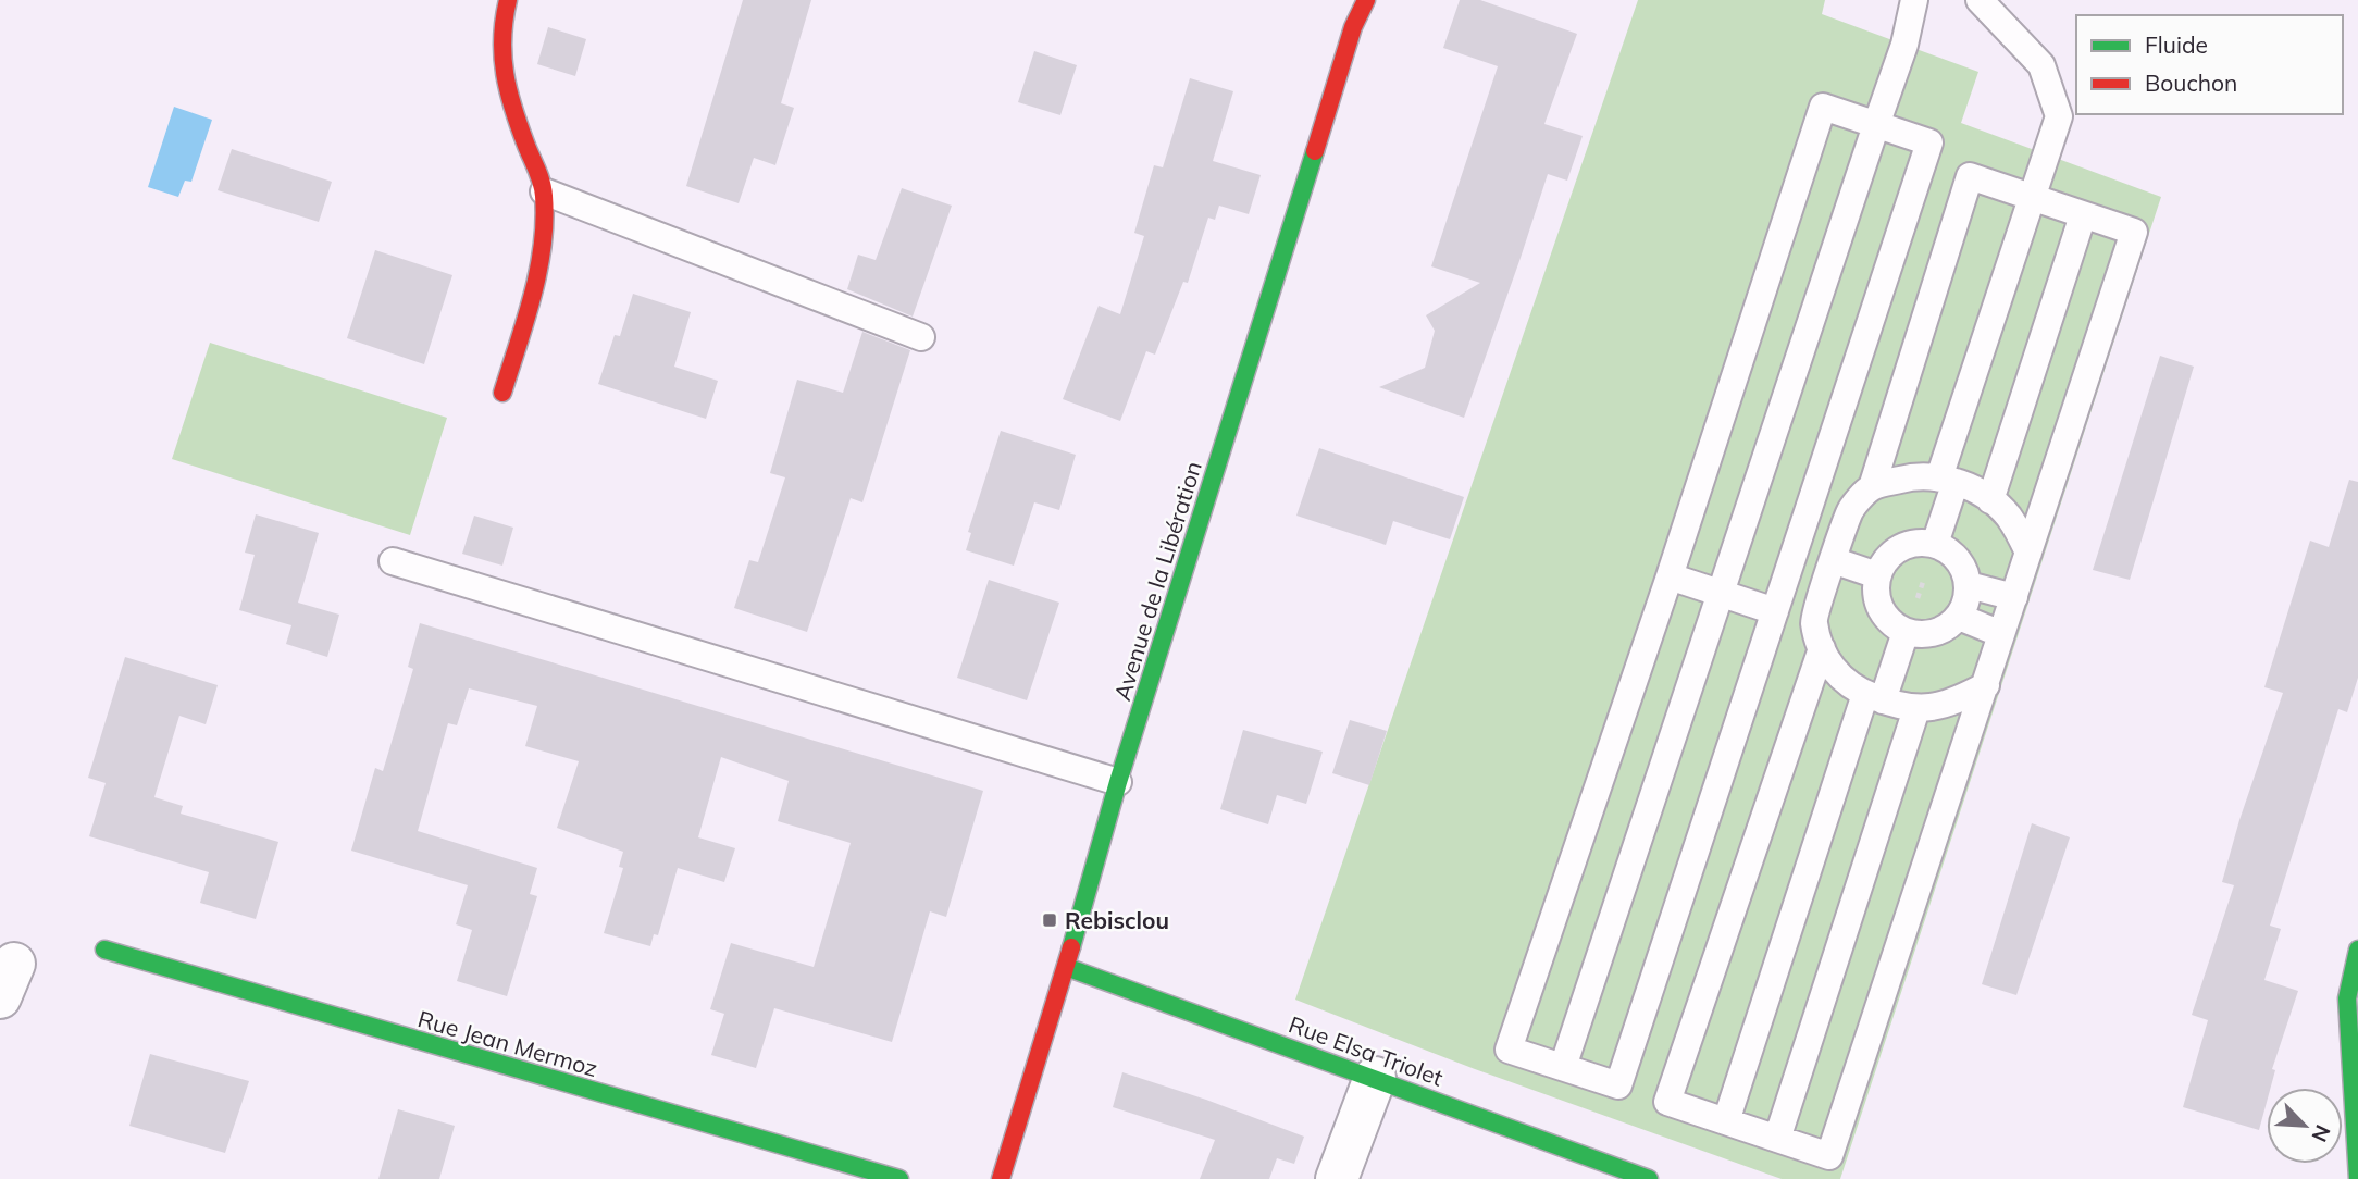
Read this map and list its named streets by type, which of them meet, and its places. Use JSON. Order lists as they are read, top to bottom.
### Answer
{
  "streets": {
    "street": ["Avenue de la Libération", "Rue Jean Mermoz", "Rue Elsa Triolet"]
  },
  "crossings": [
    ["Avenue de la Libération", "Rue Elsa Triolet"]
  ],
  "places": {
    "transit": ["Rebisclou"]
  },
  "legend": ["Fluide", "Bouchon"],
  "north": "bottom right"
}
